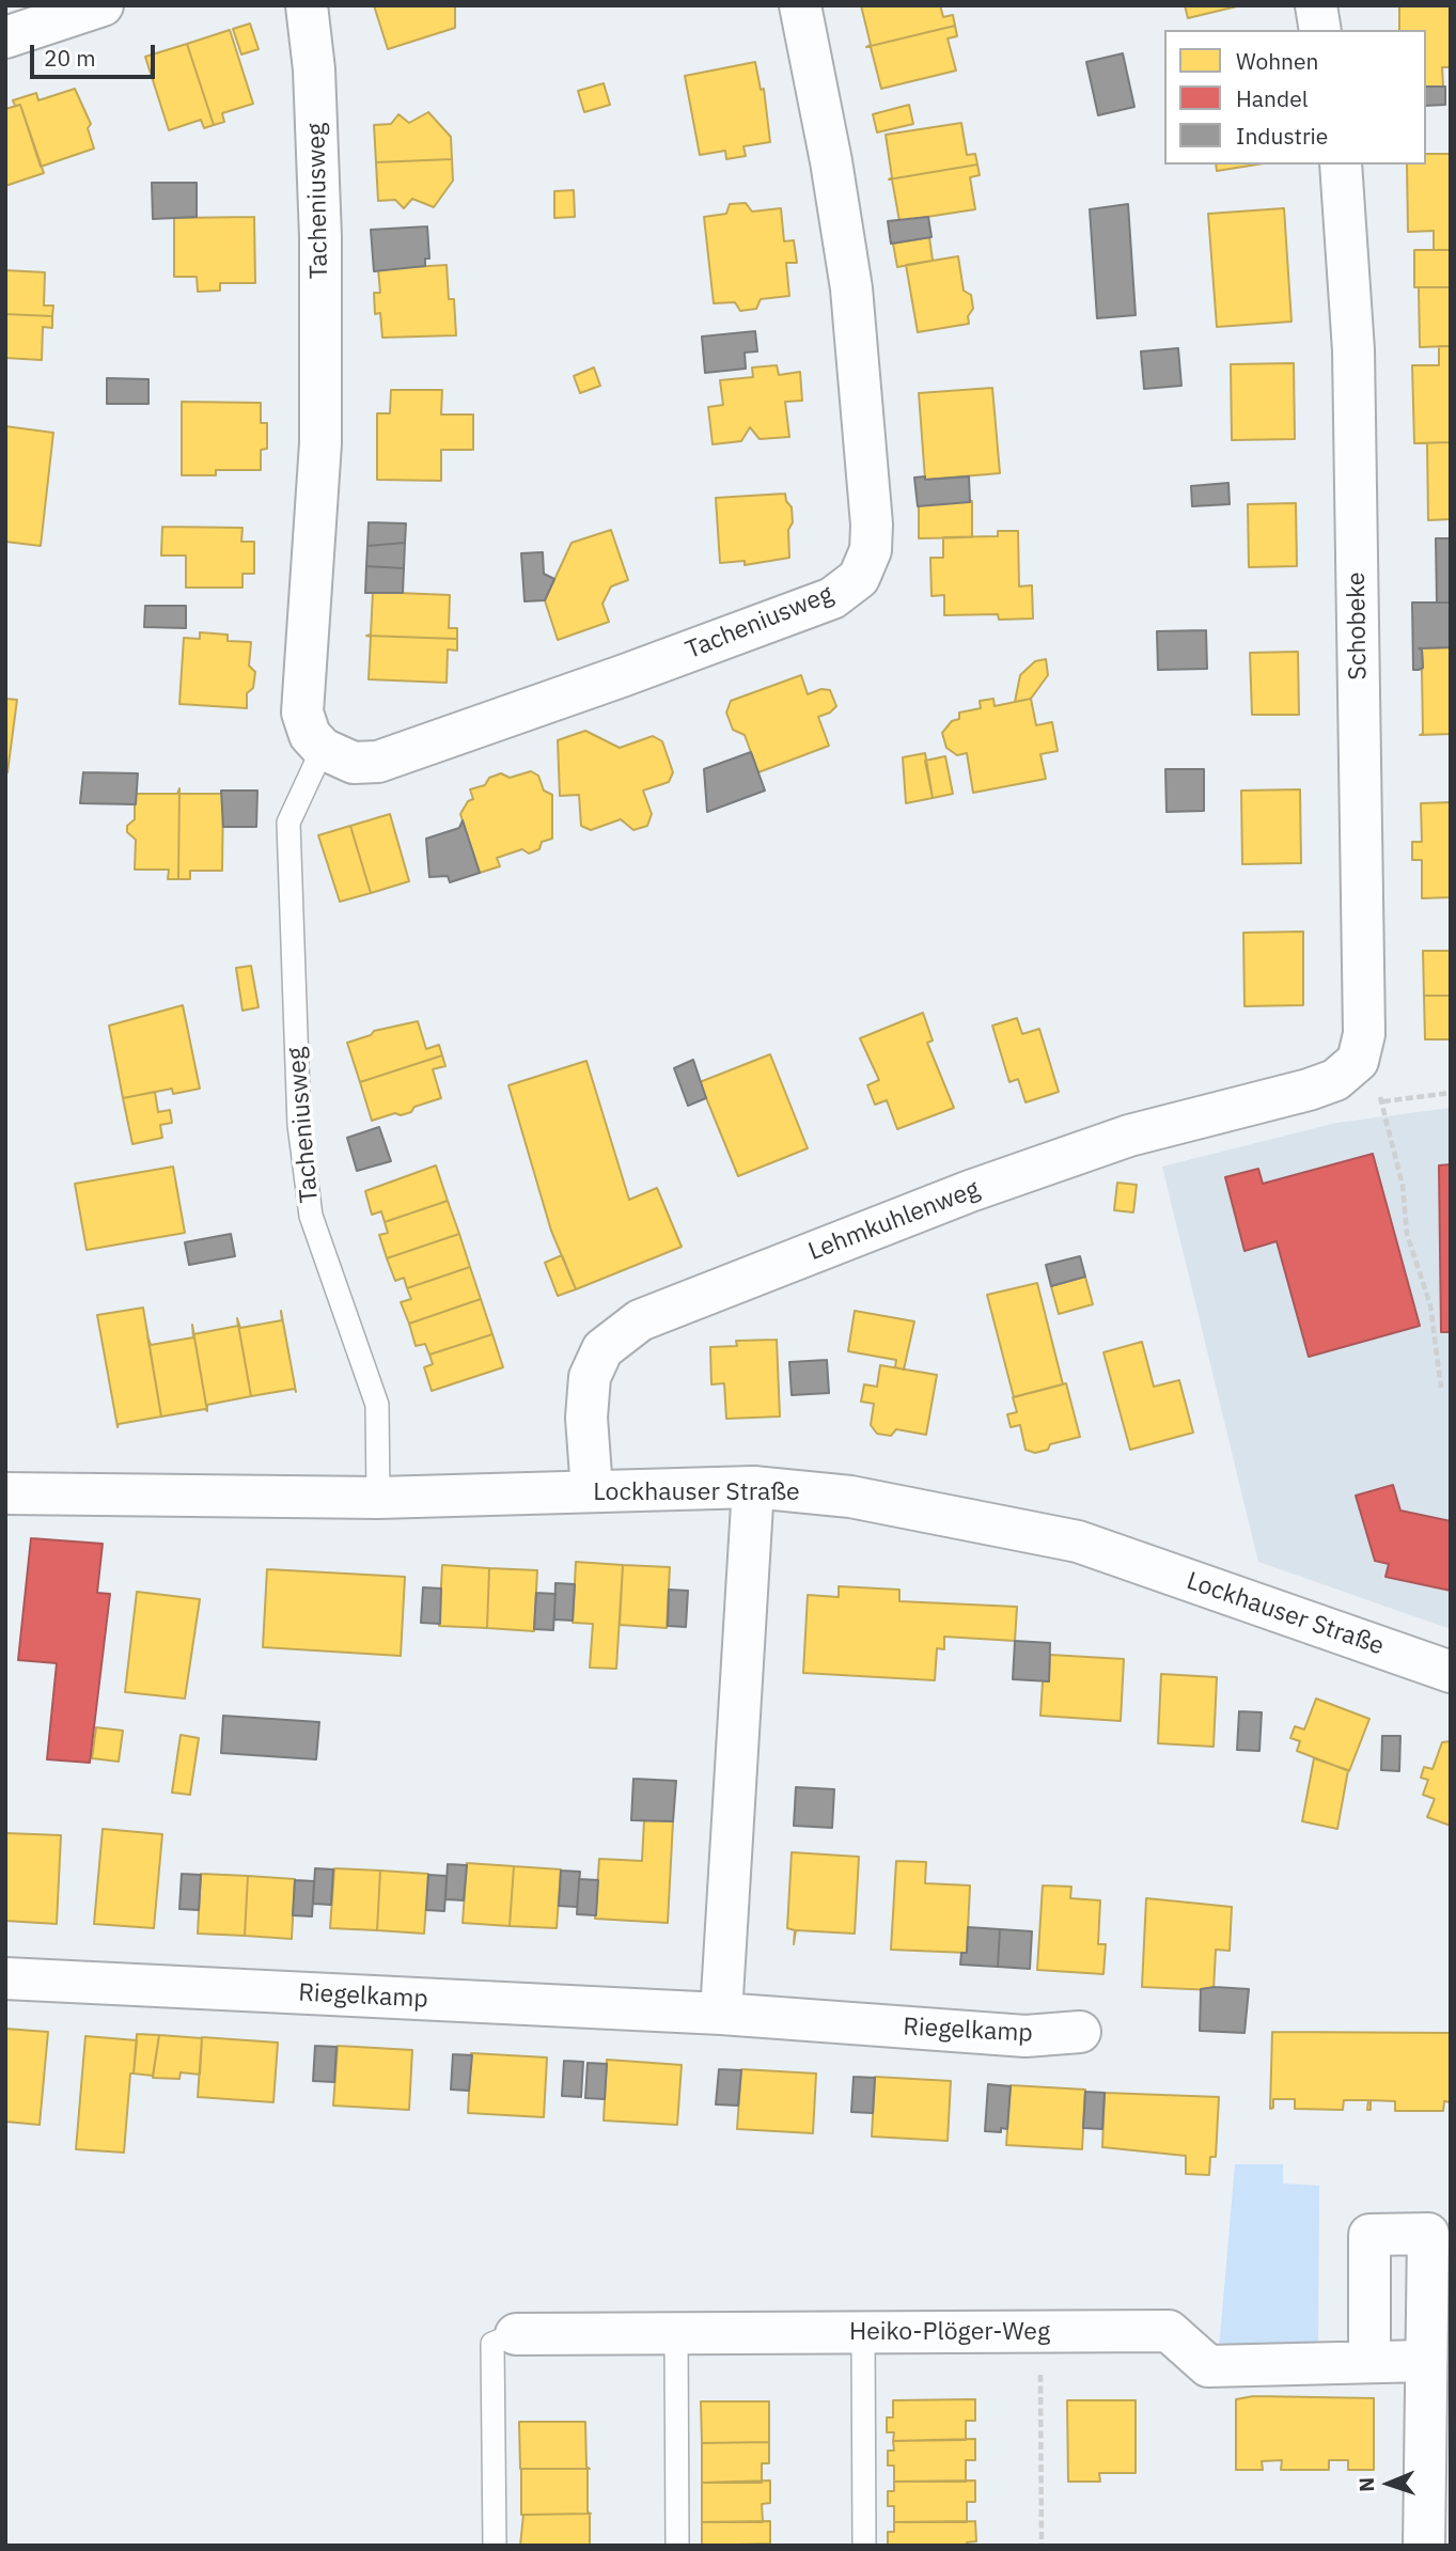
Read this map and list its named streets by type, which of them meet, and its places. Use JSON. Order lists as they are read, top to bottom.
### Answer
{
  "streets": {
    "street": [
      "Tacheniusweg",
      "Schobeke",
      "Lehmkuhlenweg",
      "Lockhauser Straße",
      "Riegelkamp",
      "Heiko-Plöger-Weg"
    ]
  },
  "crossings": [
    ["Tacheniusweg", "Lockhauser Straße"],
    ["Schobeke", "Lehmkuhlenweg"],
    ["Lehmkuhlenweg", "Lockhauser Straße"]
  ],
  "legend": ["Wohnen", "Handel", "Industrie"],
  "scale_bar": "20 m",
  "north": "left"
}
